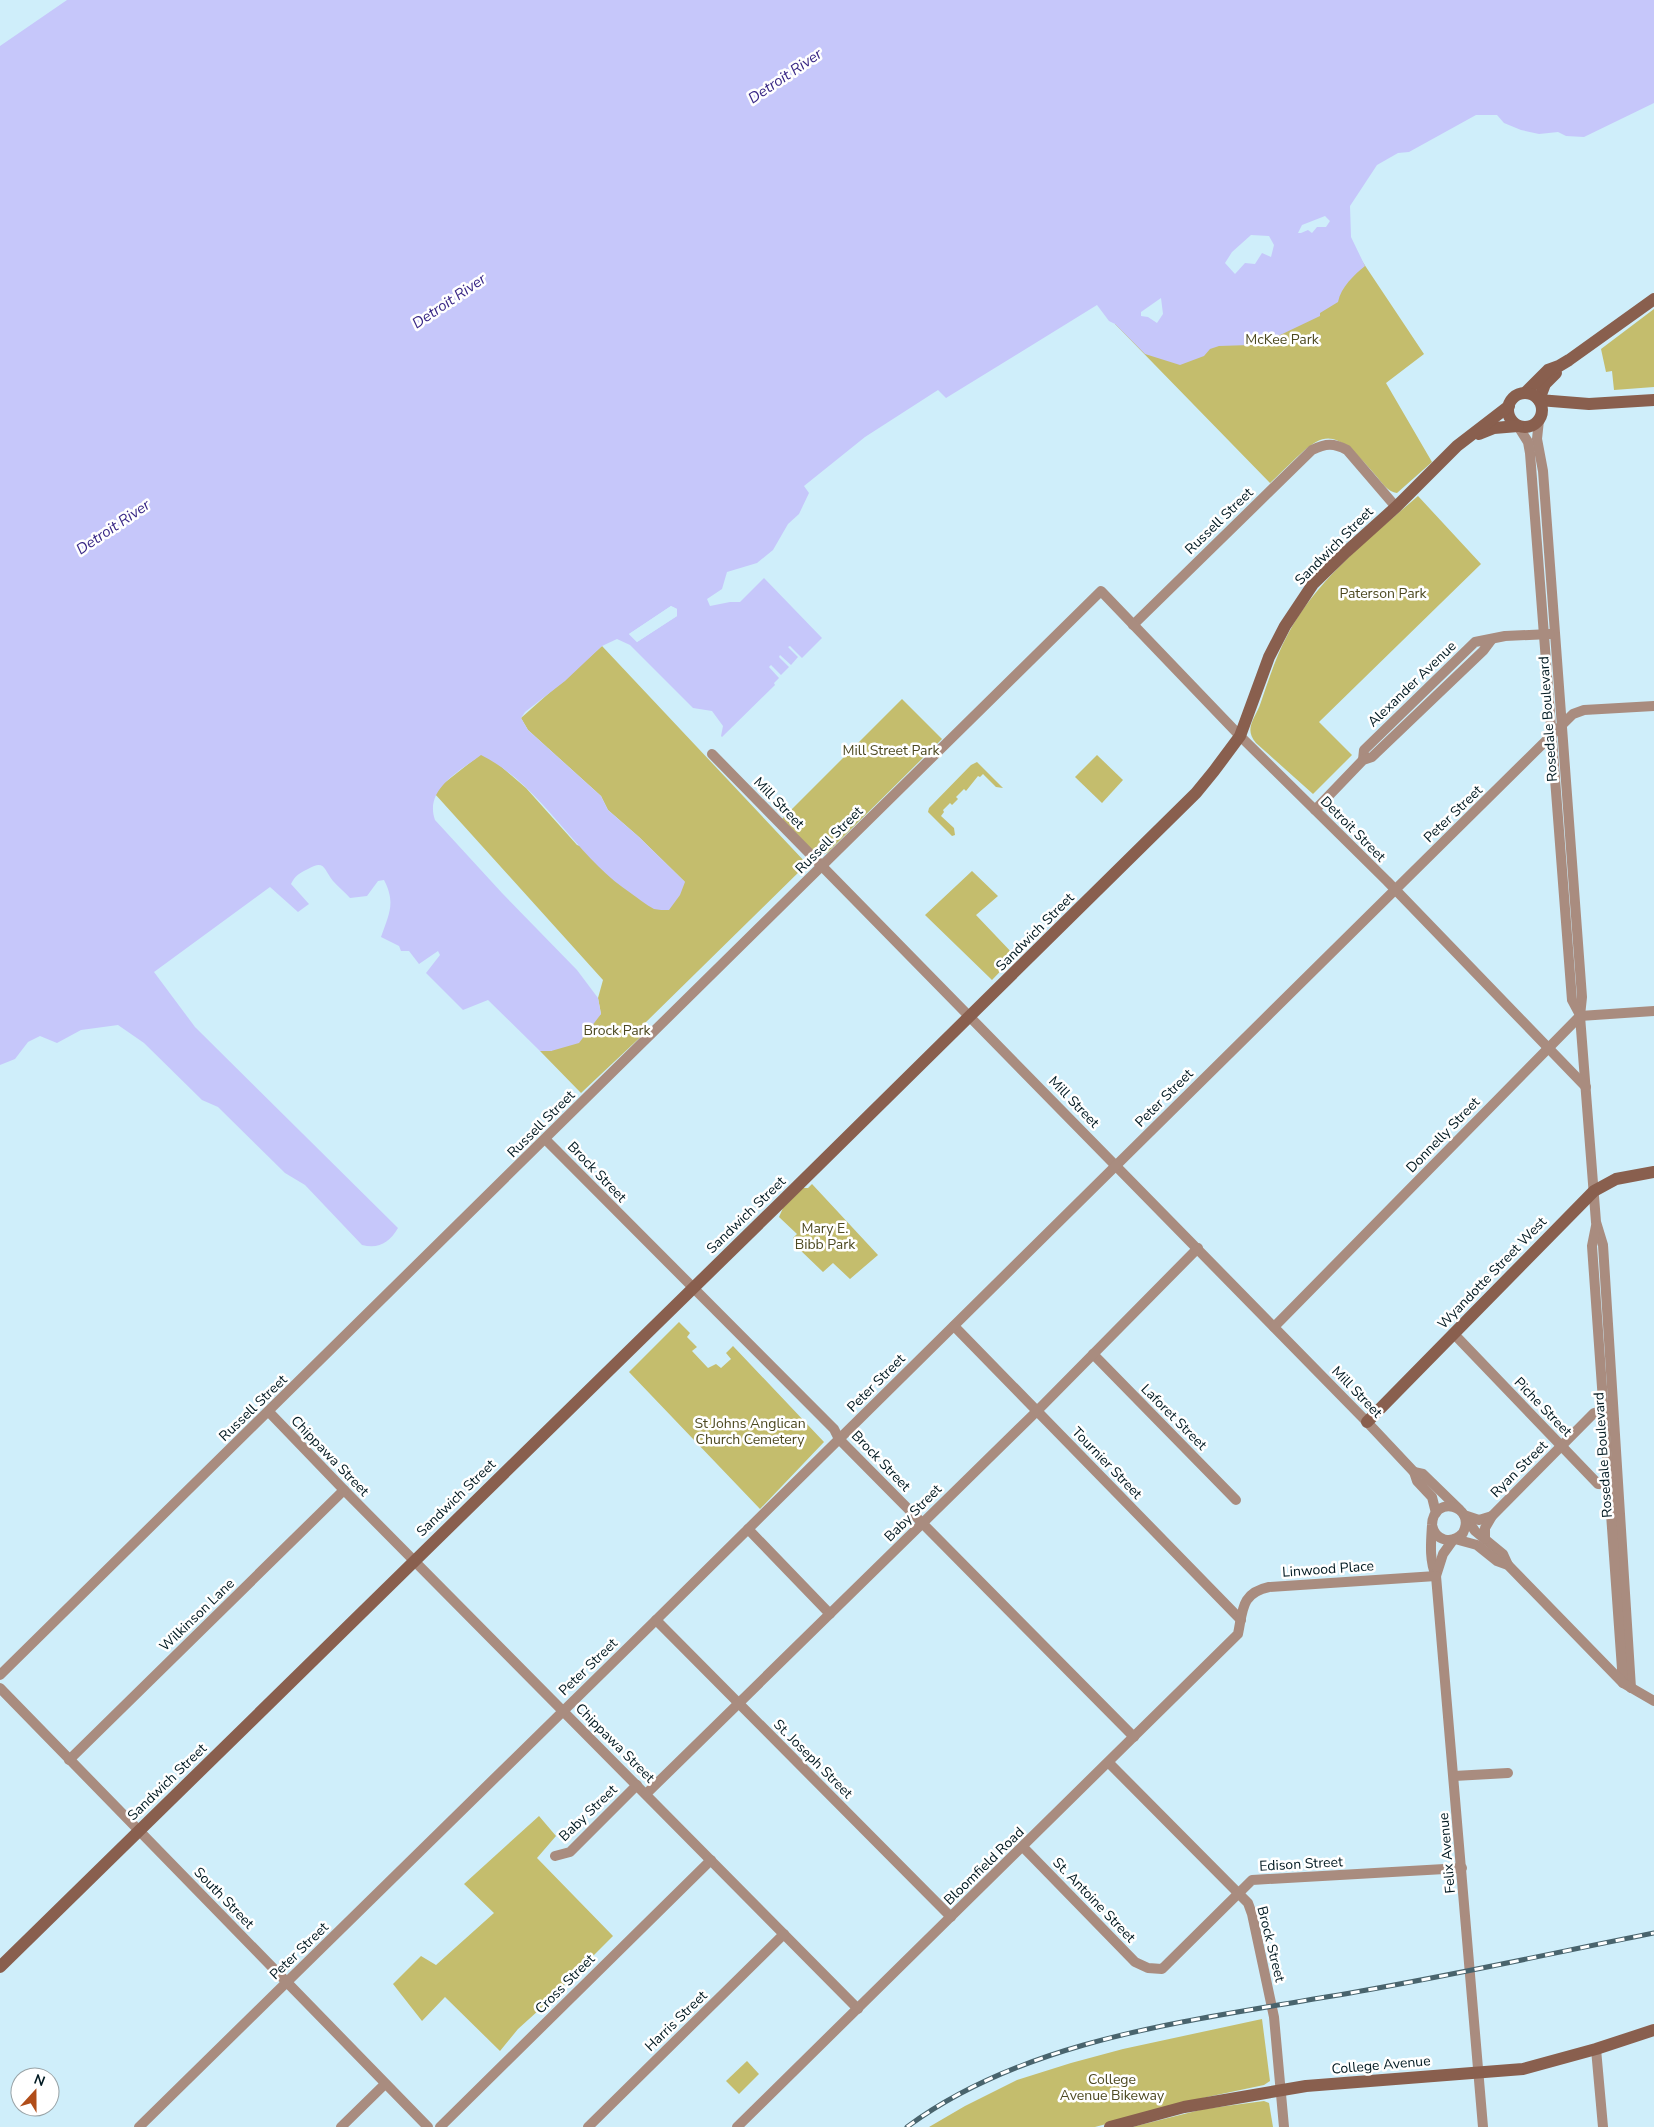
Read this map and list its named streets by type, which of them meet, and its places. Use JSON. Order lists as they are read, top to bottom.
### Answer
{
  "streets": {
    "main road": ["Sandwich Street", "Wyandotte Street West", "College Avenue"],
    "street": [
      "Russell Street",
      "Alexander Avenue",
      "Rosedale Boulevard",
      "Mill Street",
      "Peter Street",
      "Detroit Street",
      "Donnelly Street",
      "Brock Street",
      "Piche Street",
      "Laforet Street",
      "Chippawa Street",
      "Tournier Street",
      "Ryan Street",
      "Baby Street",
      "Linwood Place",
      "Wilkinson Lane",
      "St. Joseph Street",
      "Felix Avenue",
      "Edison Street",
      "Bloomfield Road",
      "South Street",
      "St. Antoine Street",
      "Cross Street",
      "Harris Street"
    ]
  },
  "crossings": [
    ["Russell Street", "Sandwich Street"],
    ["Russell Street", "Mill Street"],
    ["Russell Street", "Detroit Street"],
    ["Russell Street", "Brock Street"],
    ["Russell Street", "Chippawa Street"],
    ["Sandwich Street", "Mill Street"],
    ["Sandwich Street", "Detroit Street"],
    ["Sandwich Street", "Brock Street"],
    ["Sandwich Street", "Chippawa Street"],
    ["Sandwich Street", "South Street"],
    ["Alexander Avenue", "Rosedale Boulevard"],
    ["Alexander Avenue", "Detroit Street"],
    ["Rosedale Boulevard", "Mill Street"],
    ["Rosedale Boulevard", "Peter Street"],
    ["Rosedale Boulevard", "Detroit Street"],
    ["Rosedale Boulevard", "Donnelly Street"],
    ["Rosedale Boulevard", "Wyandotte Street West"],
    ["Rosedale Boulevard", "Piche Street"],
    ["Rosedale Boulevard", "Ryan Street"],
    ["Mill Street", "Peter Street"],
    ["Mill Street", "Donnelly Street"],
    ["Mill Street", "Wyandotte Street West"],
    ["Mill Street", "Ryan Street"],
    ["Mill Street", "Baby Street"],
    ["Mill Street", "Felix Avenue"],
    ["Peter Street", "Detroit Street"],
    ["Peter Street", "Brock Street"],
    ["Peter Street", "Chippawa Street"],
    ["Peter Street", "Tournier Street"],
    ["Peter Street", "St. Joseph Street"],
    ["Peter Street", "South Street"],
    ["Detroit Street", "Donnelly Street"],
    ["Brock Street", "Baby Street"],
    ["Brock Street", "Edison Street"],
    ["Brock Street", "Bloomfield Road"],
    ["Brock Street", "College Avenue"],
    ["Wyandotte Street West", "Piche Street"],
    ["Piche Street", "Ryan Street"],
    ["Laforet Street", "Baby Street"],
    ["Chippawa Street", "Baby Street"],
    ["Chippawa Street", "Wilkinson Lane"],
    ["Chippawa Street", "Bloomfield Road"],
    ["Chippawa Street", "Cross Street"],
    ["Chippawa Street", "Harris Street"],
    ["Tournier Street", "Baby Street"],
    ["Tournier Street", "Linwood Place"],
    ["Tournier Street", "Bloomfield Road"],
    ["Ryan Street", "Felix Avenue"],
    ["Baby Street", "St. Joseph Street"],
    ["Linwood Place", "Felix Avenue"],
    ["Linwood Place", "Bloomfield Road"],
    ["Wilkinson Lane", "South Street"],
    ["St. Joseph Street", "Bloomfield Road"],
    ["Felix Avenue", "Edison Street"],
    ["Felix Avenue", "College Avenue"],
    ["Edison Street", "St. Antoine Street"],
    ["Bloomfield Road", "St. Antoine Street"]
  ],
  "water": ["Detroit River"],
  "parks": [
    "McKee Park",
    "Paterson Park",
    "Mill Street Park",
    "Brock Park",
    "Mary E. Bibb Park",
    "St Johns Anglican Church Cemetery",
    "College Avenue Bikeway"
  ],
  "north": "top"
}
